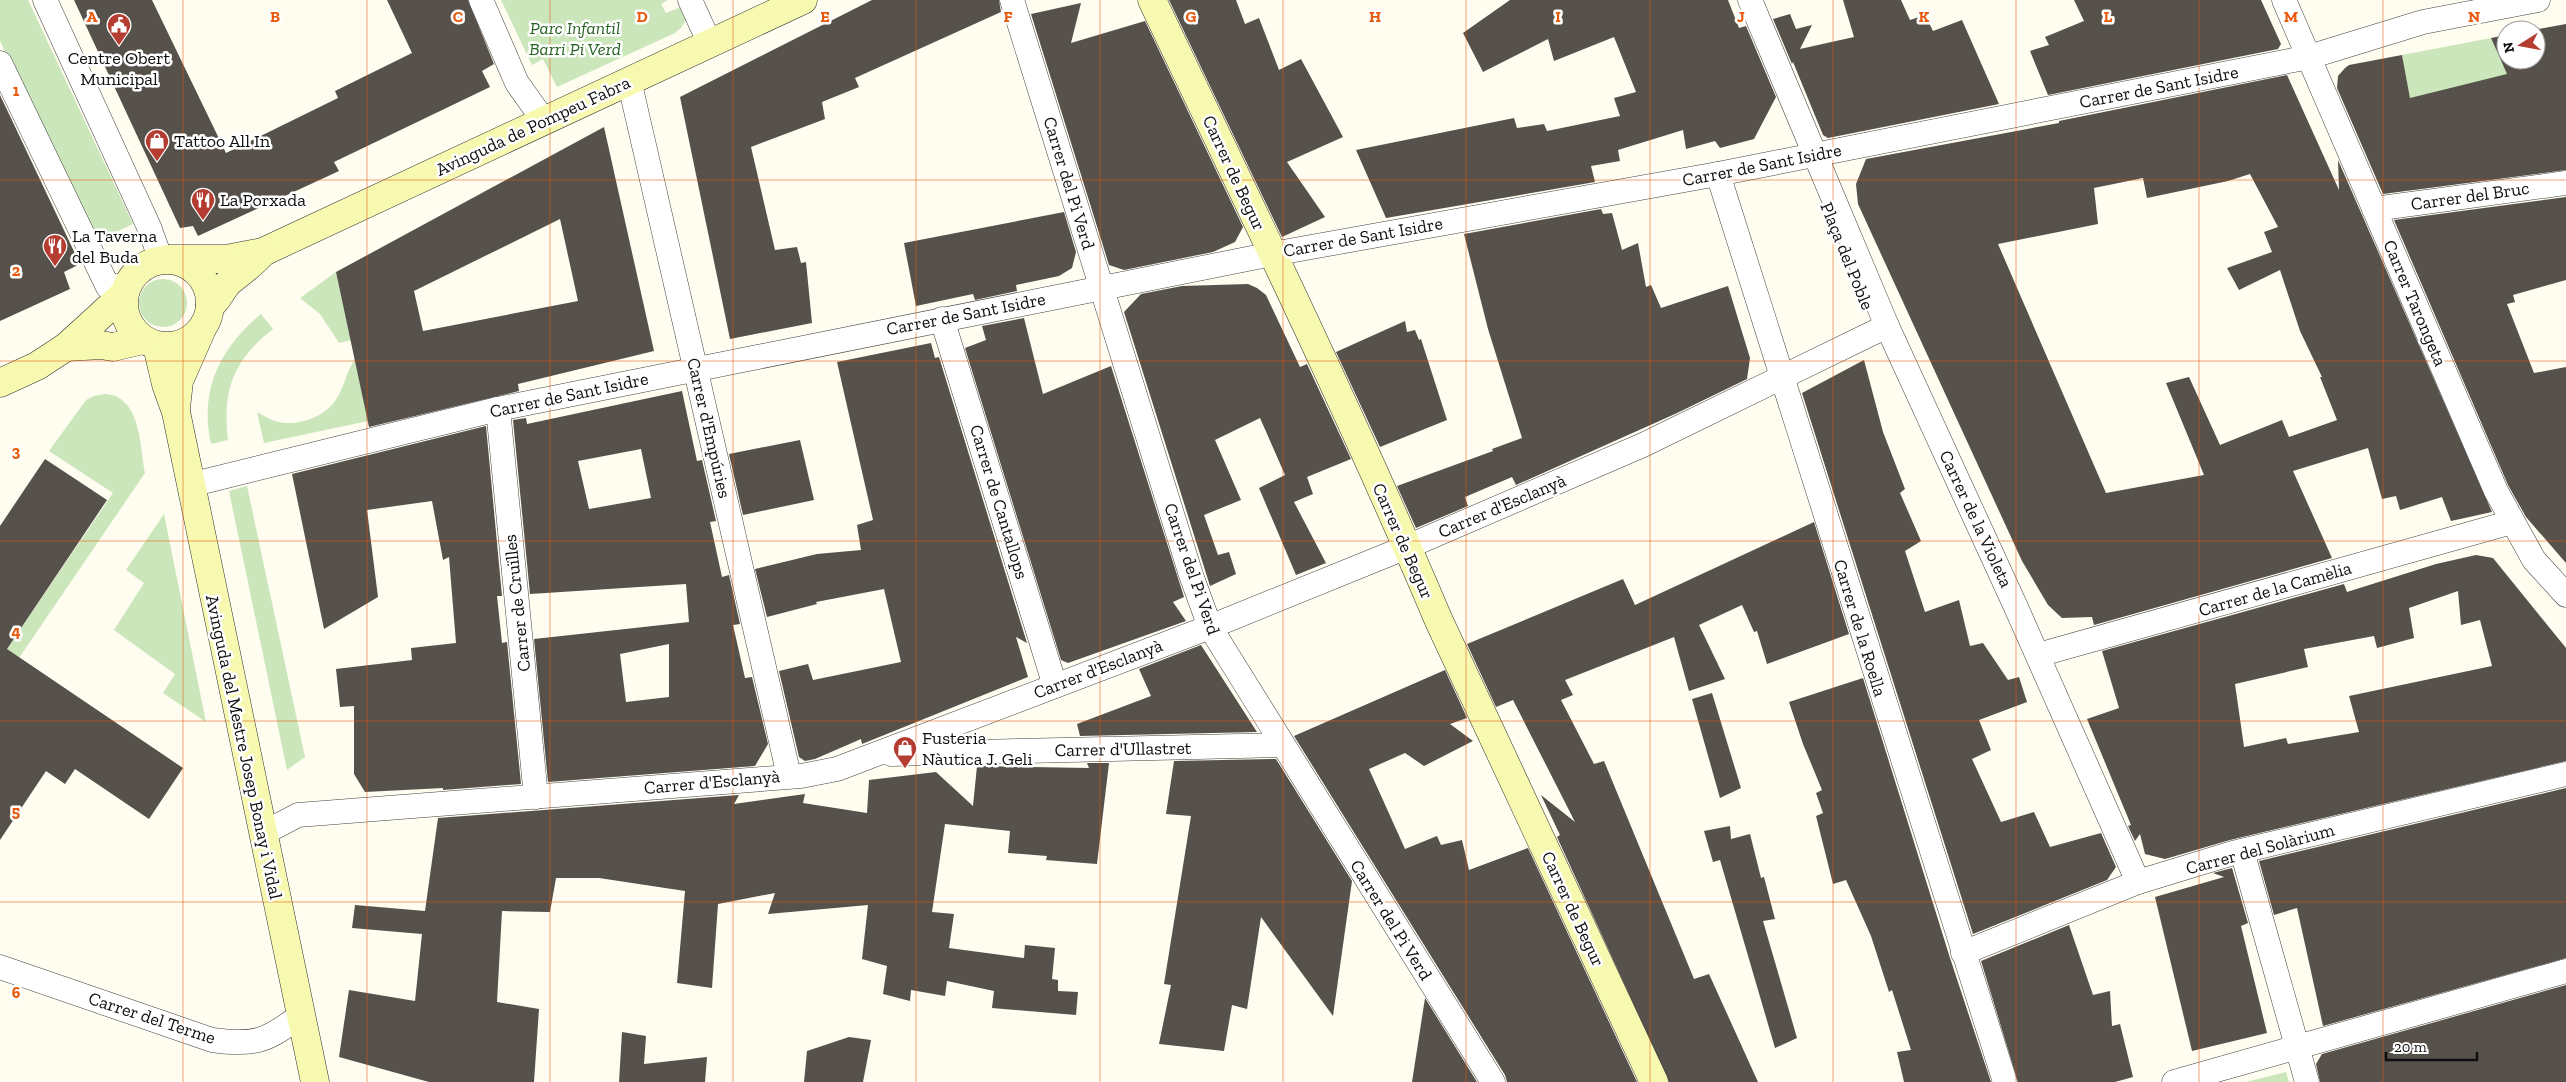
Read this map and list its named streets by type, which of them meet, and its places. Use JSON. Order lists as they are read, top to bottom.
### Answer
{
  "streets": {
    "street": [
      "Carrer de Sant Isidre",
      "Avinguda de Pompeu Fabra",
      "Carrer de Begur",
      "Carrer del Pi Verd",
      "Carrer del Bruc",
      "Plaça del Poble",
      "Carrer Tarongeta",
      "Carrer d'Empúries",
      "Carrer de Cantallops",
      "Carrer d'Esclanyà",
      "Carrer de la Violeta",
      "Carrer de la Camèlia",
      "Carrer de Cruïlles",
      "Carrer de la Roella",
      "Avinguda del Mestre Josep Bonay i Vidal",
      "Carrer d'Ullastret",
      "Carrer del Solàrium",
      "Carrer del Terme"
    ]
  },
  "crossings": [
    ["Carrer de Sant Isidre", "Carrer de Begur"],
    ["Carrer de Sant Isidre", "Carrer del Pi Verd"],
    ["Carrer de Sant Isidre", "Plaça del Poble"],
    ["Carrer de Sant Isidre", "Carrer Tarongeta"],
    ["Carrer de Sant Isidre", "Carrer d'Empúries"],
    ["Carrer de Sant Isidre", "Carrer de Cantallops"],
    ["Carrer de Sant Isidre", "Carrer de la Violeta"],
    ["Carrer de Sant Isidre", "Carrer de Cruïlles"],
    ["Carrer de Sant Isidre", "Carrer de la Roella"],
    ["Carrer de Sant Isidre", "Avinguda del Mestre Josep Bonay i Vidal"],
    ["Avinguda de Pompeu Fabra", "Carrer d'Empúries"],
    ["Avinguda de Pompeu Fabra", "Avinguda del Mestre Josep Bonay i Vidal"],
    ["Carrer de Begur", "Carrer d'Esclanyà"],
    ["Carrer del Pi Verd", "Carrer d'Esclanyà"],
    ["Carrer del Pi Verd", "Carrer d'Ullastret"],
    ["Carrer del Bruc", "Carrer Tarongeta"],
    ["Plaça del Poble", "Carrer de la Roella"],
    ["Carrer Tarongeta", "Carrer de la Camèlia"],
    ["Carrer d'Empúries", "Carrer d'Esclanyà"],
    ["Carrer de Cantallops", "Carrer d'Esclanyà"],
    ["Carrer d'Esclanyà", "Carrer de la Violeta"],
    ["Carrer d'Esclanyà", "Carrer de Cruïlles"],
    ["Carrer d'Esclanyà", "Carrer de la Roella"],
    ["Carrer d'Esclanyà", "Avinguda del Mestre Josep Bonay i Vidal"],
    ["Carrer d'Esclanyà", "Carrer d'Ullastret"],
    ["Carrer de la Violeta", "Carrer de la Camèlia"],
    ["Carrer de la Violeta", "Carrer del Solàrium"],
    ["Carrer de la Roella", "Carrer del Solàrium"],
    ["Avinguda del Mestre Josep Bonay i Vidal", "Carrer del Terme"]
  ],
  "parks": ["Parc Infantil Barri Pi Verd"],
  "places": {
    "public building": ["Centre Obert Municipal"],
    "shop": ["Tattoo All In", "Fusteria Nàutica J. Geli"],
    "restaurant": ["La Porxada", "La Taverna del Buda"]
  },
  "scale_bar": "20 m",
  "north": "left",
  "grid": {
    "columns": [
      "A",
      "B",
      "C",
      "D",
      "E",
      "F",
      "G",
      "H",
      "I",
      "J",
      "K",
      "L",
      "M",
      "N"
    ],
    "rows": [
      "1",
      "2",
      "3",
      "4",
      "5",
      "6"
    ]
  }
}
